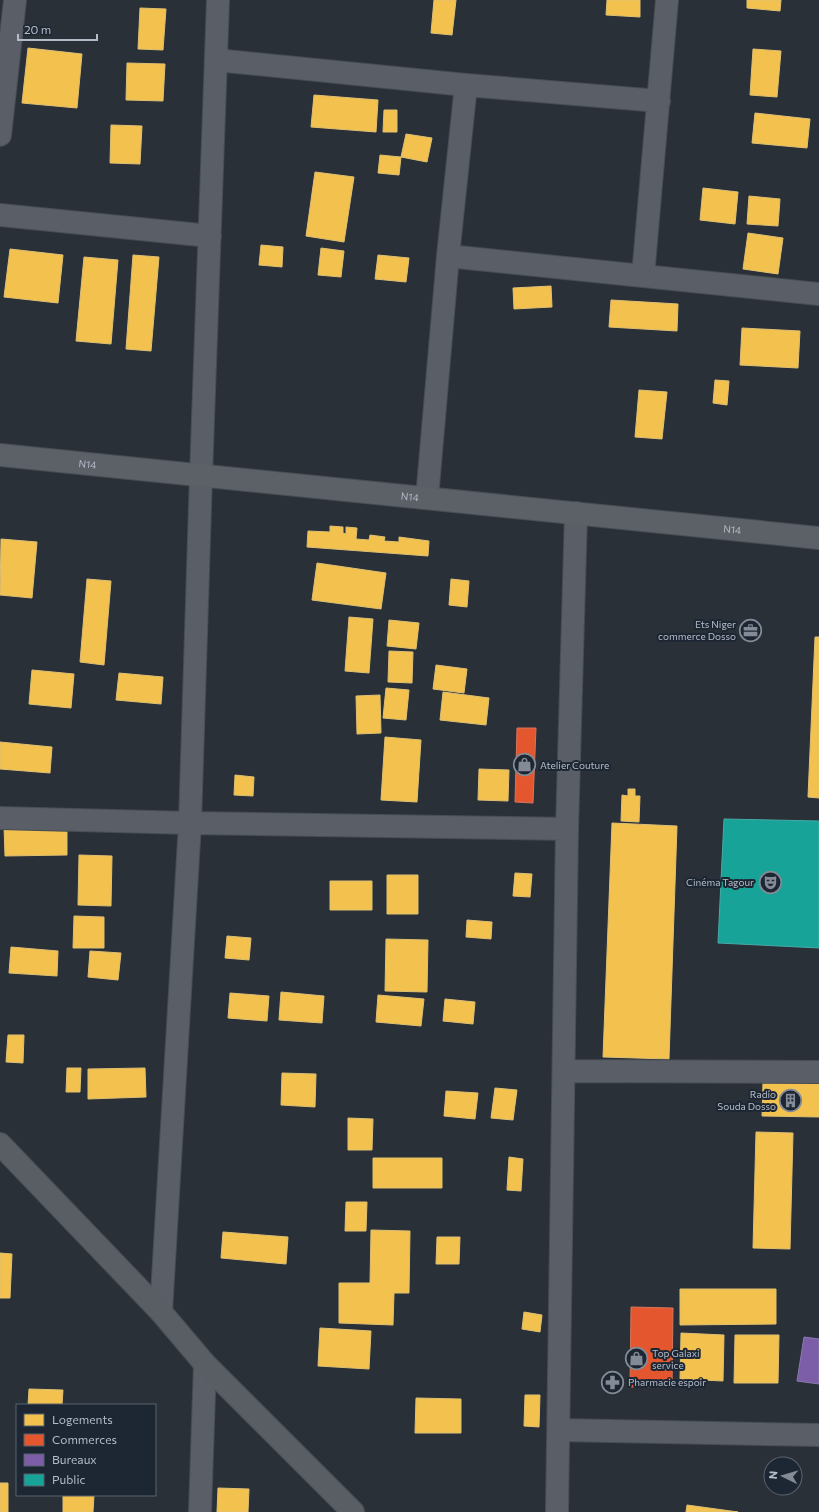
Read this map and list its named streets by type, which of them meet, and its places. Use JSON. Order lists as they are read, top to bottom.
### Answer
{
  "streets": {
    "main road": ["N14"]
  },
  "places": {
    "office": ["Ets Niger commerce Dosso"],
    "shop": ["Atelier Couture", "Top Galaxi service"],
    "theatre": ["Cinéma Tagour"],
    "building": ["Radio Souda Dosso"],
    "pharmacy": ["Pharmacie espoir"]
  },
  "legend": [
    "Logements",
    "Commerces",
    "Bureaux",
    "Public"
  ],
  "scale_bar": "20 m",
  "north": "left"
}
